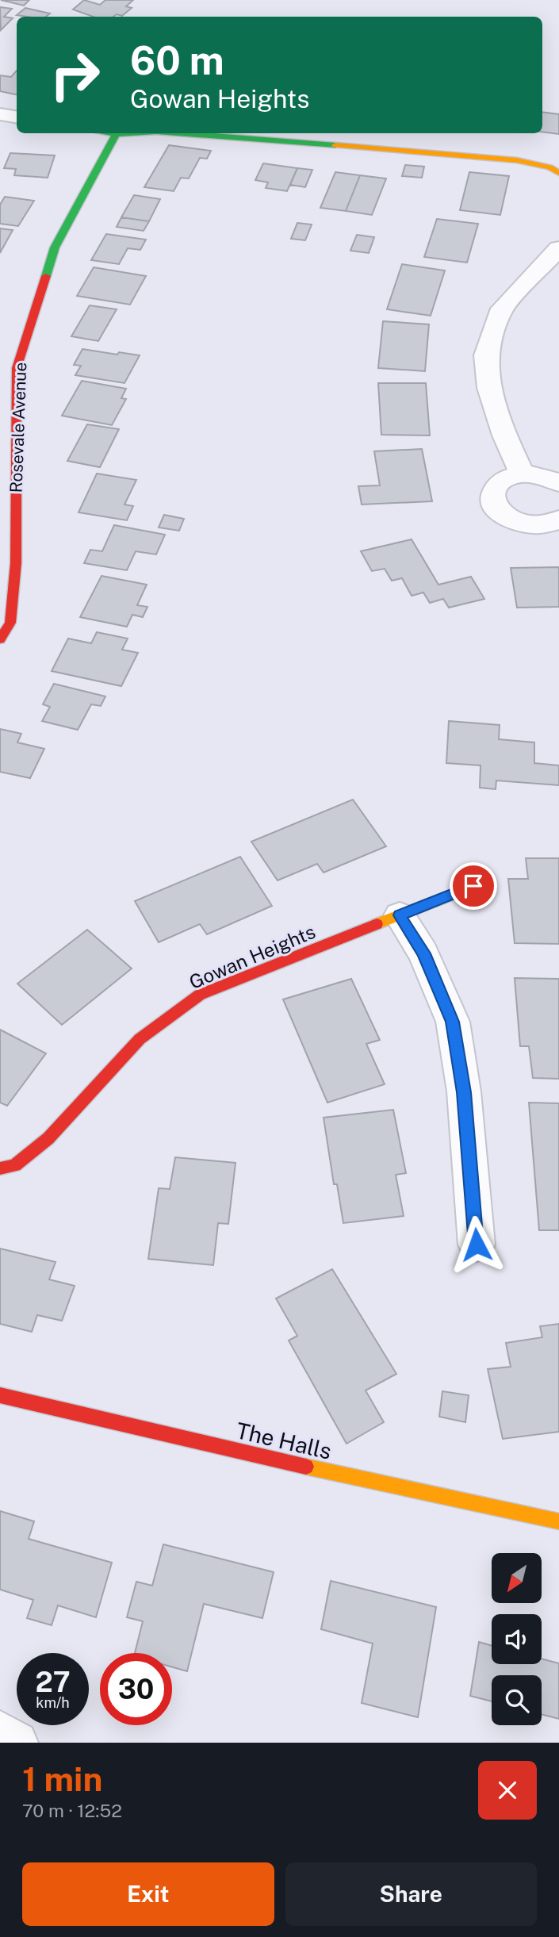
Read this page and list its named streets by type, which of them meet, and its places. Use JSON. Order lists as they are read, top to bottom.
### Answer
{
  "streets": {
    "street": ["Rosevale Avenue", "Gowan Heights", "The Halls"]
  },
  "north": "bottom left",
  "page": {
    "turn": ["60 m", "Gowan Heights"],
    "speed": "27 km/h",
    "limit": "30",
    "heading": ["1 min", "70 m · 12:52"],
    "buttons": ["Exit", "Share"]
  }
}
